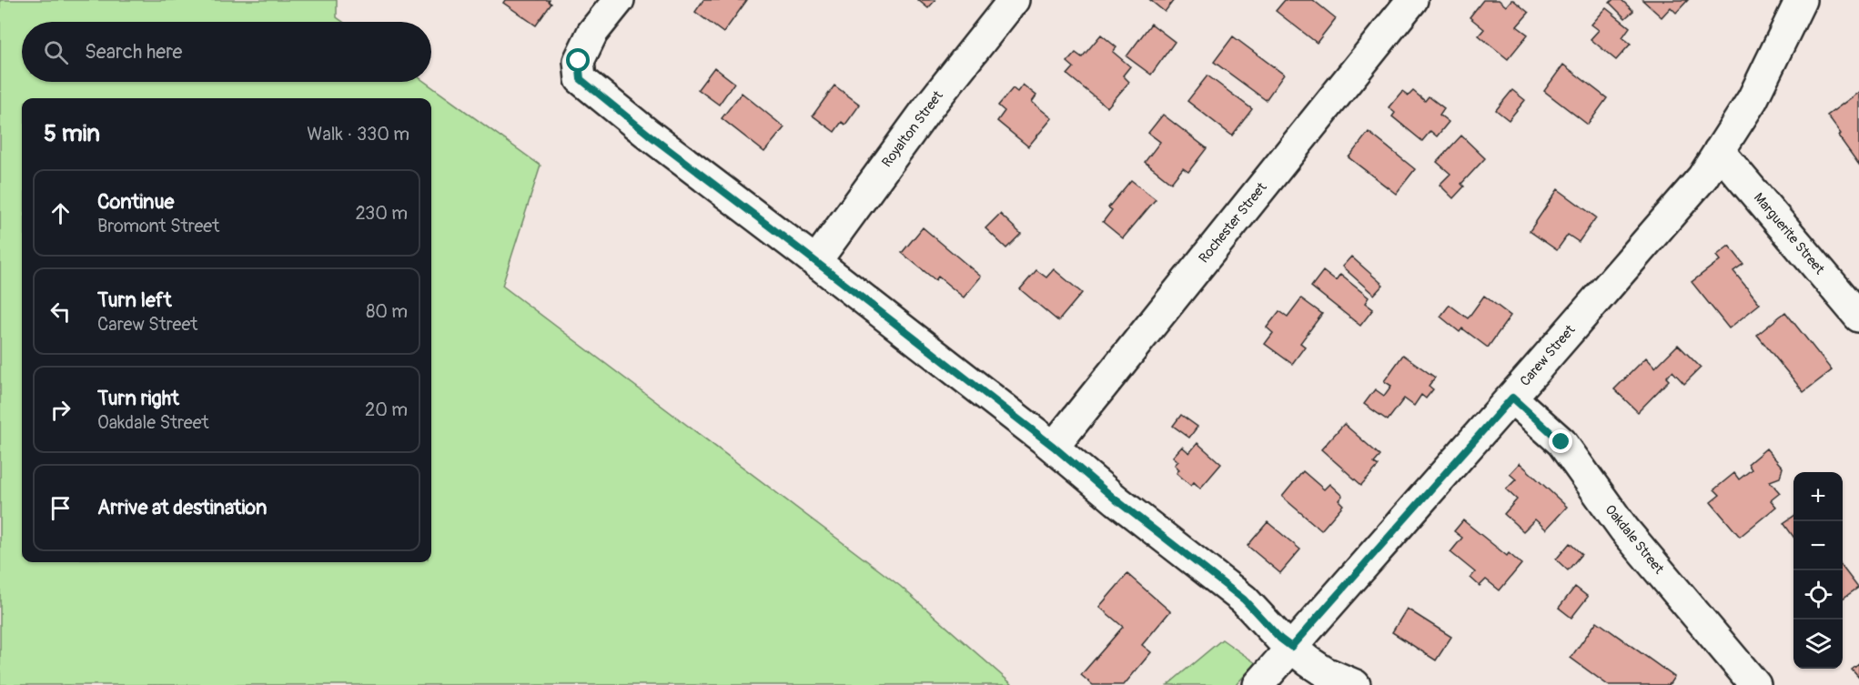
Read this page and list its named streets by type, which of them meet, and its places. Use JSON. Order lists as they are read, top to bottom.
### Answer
{
  "streets": {
    "street": [
      "Royalton Street",
      "Rochester Street",
      "Marguerite Street",
      "Carew Street",
      "Oakdale Street"
    ]
  },
  "crossings": [
    ["Marguerite Street", "Carew Street"],
    ["Carew Street", "Oakdale Street"]
  ],
  "page": {
    "search": "Search here",
    "heading": ["5 min", "Walk · 330 m"],
    "list": [
      ["Continue", "Bromont Street", "230 m"],
      ["Turn left", "Carew Street", "80 m"],
      ["Turn right", "Oakdale Street", "20 m"],
      "Arrive at destination"
    ],
    "map_buttons": ["+", "−"]
  }
}
